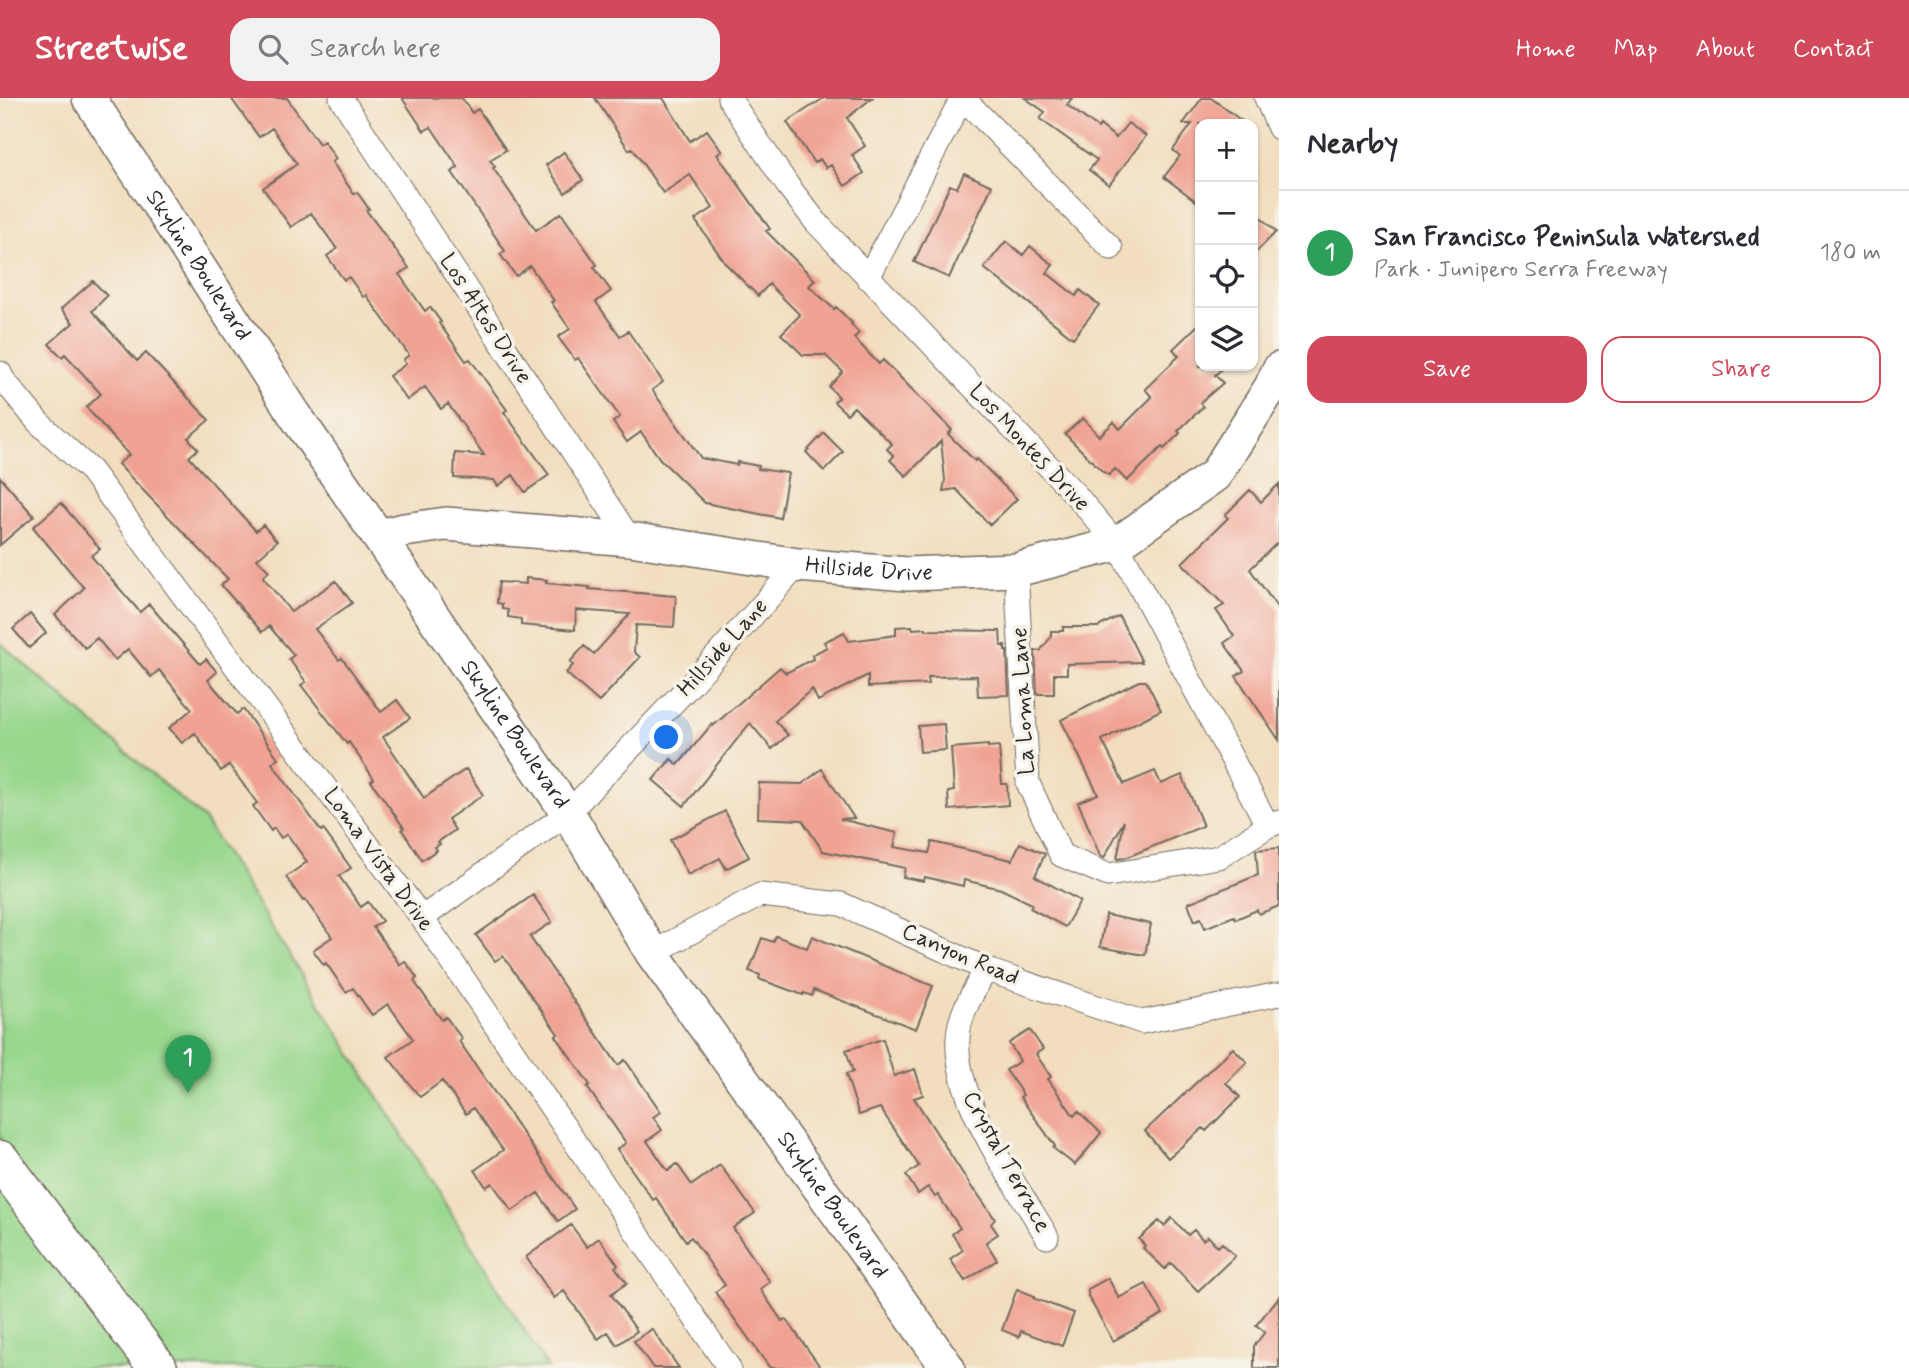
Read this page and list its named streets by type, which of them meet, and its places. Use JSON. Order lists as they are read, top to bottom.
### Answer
{
  "streets": {
    "main road": ["Skyline Boulevard", "Hillside Drive"],
    "street": [
      "Los Altos Drive",
      "Los Montes Drive",
      "Hillside Lane",
      "La Loma Lane",
      "Loma Vista Drive",
      "Canyon Road",
      "Crystal Terrace"
    ]
  },
  "crossings": [
    ["Skyline Boulevard", "Hillside Drive"],
    ["Skyline Boulevard", "Hillside Lane"],
    ["Skyline Boulevard", "Canyon Road"],
    ["Los Altos Drive", "Hillside Drive"],
    ["Los Montes Drive", "Hillside Drive"],
    ["Los Montes Drive", "La Loma Lane"],
    ["Hillside Drive", "Hillside Lane"],
    ["Hillside Drive", "La Loma Lane"],
    ["Hillside Lane", "Loma Vista Drive"],
    ["Canyon Road", "Crystal Terrace"]
  ],
  "page": {
    "header": "Streetwise",
    "search": "Search here",
    "nav": [
      "Home",
      "Map",
      "About",
      "Contact"
    ],
    "heading": "Nearby",
    "map_buttons": ["+", "−"],
    "list": [
      {
        "mark": "1",
        "name": "San Francisco Peninsula Watershed",
        "note": "Park · Junipero Serra Freeway",
        "value": "180 m"
      }
    ],
    "buttons": ["Save", "Share"],
    "pins": "1"
  }
}
